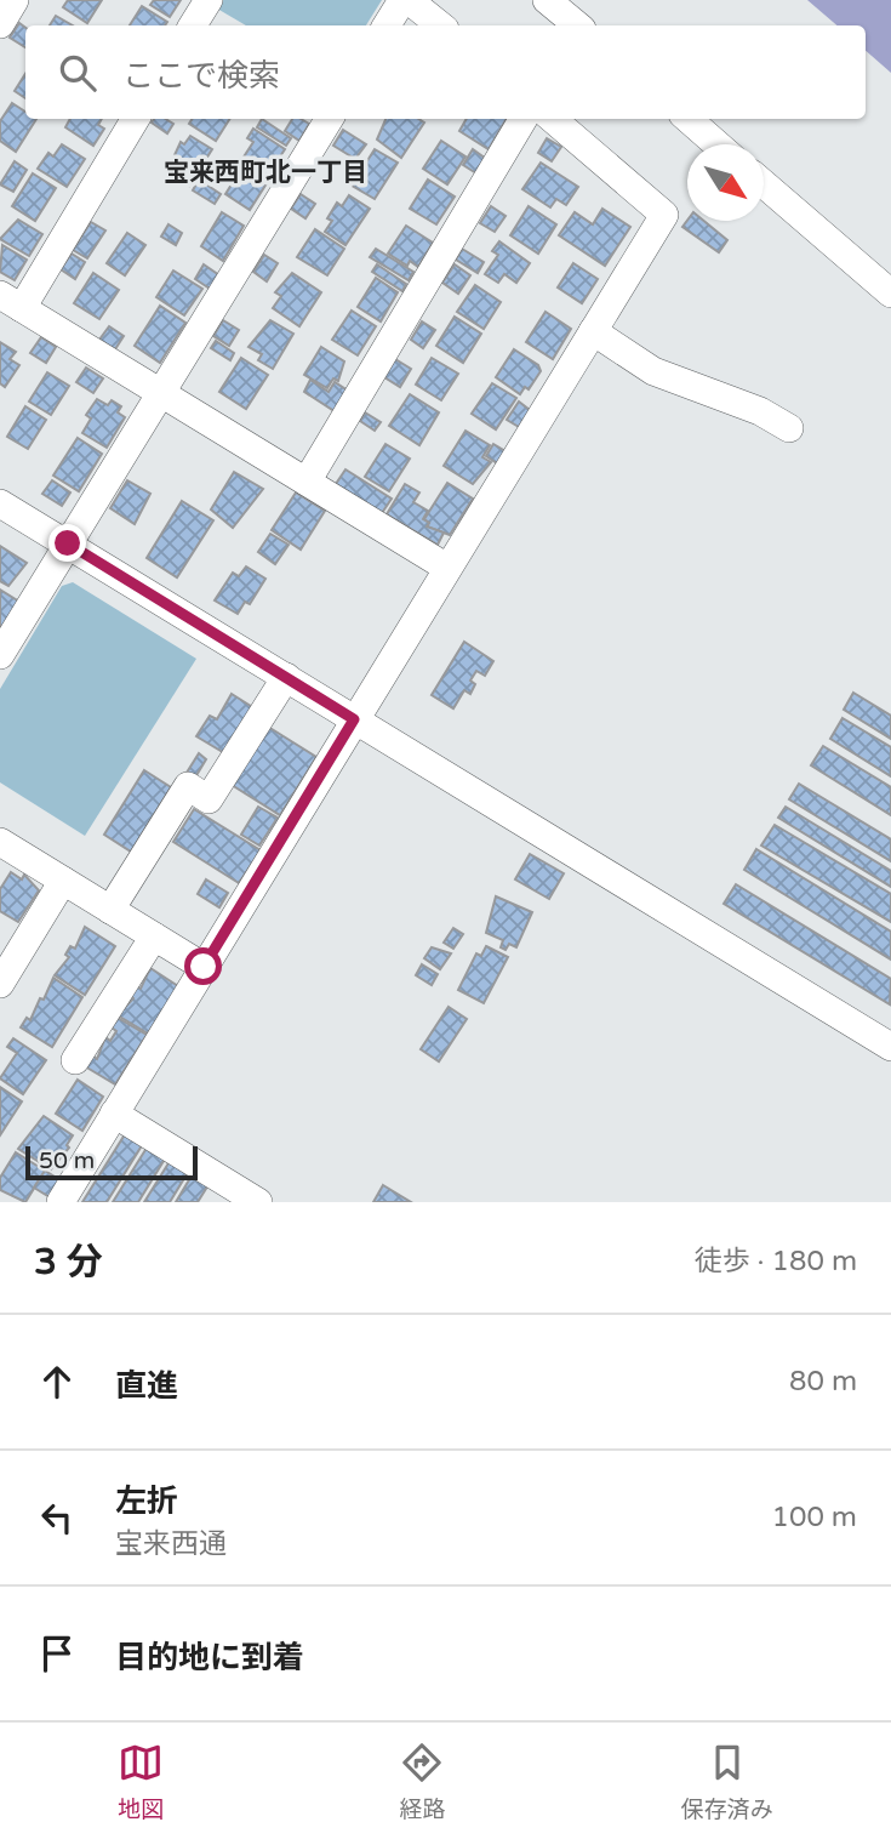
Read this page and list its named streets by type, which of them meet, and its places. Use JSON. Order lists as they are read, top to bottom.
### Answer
{
  "districts": ["宝来西町北一丁目"],
  "scale_bar": "50 m",
  "north": "bottom right",
  "page": {
    "search": "ここで検索",
    "scale": "50 m",
    "heading": ["3 分", "徒歩 · 180 m"],
    "list": [
      ["直進", "80 m"],
      ["左折", "宝来西通", "100 m"],
      "目的地に到着"
    ],
    "nav": ["地図", "経路", "保存済み"]
  }
}
